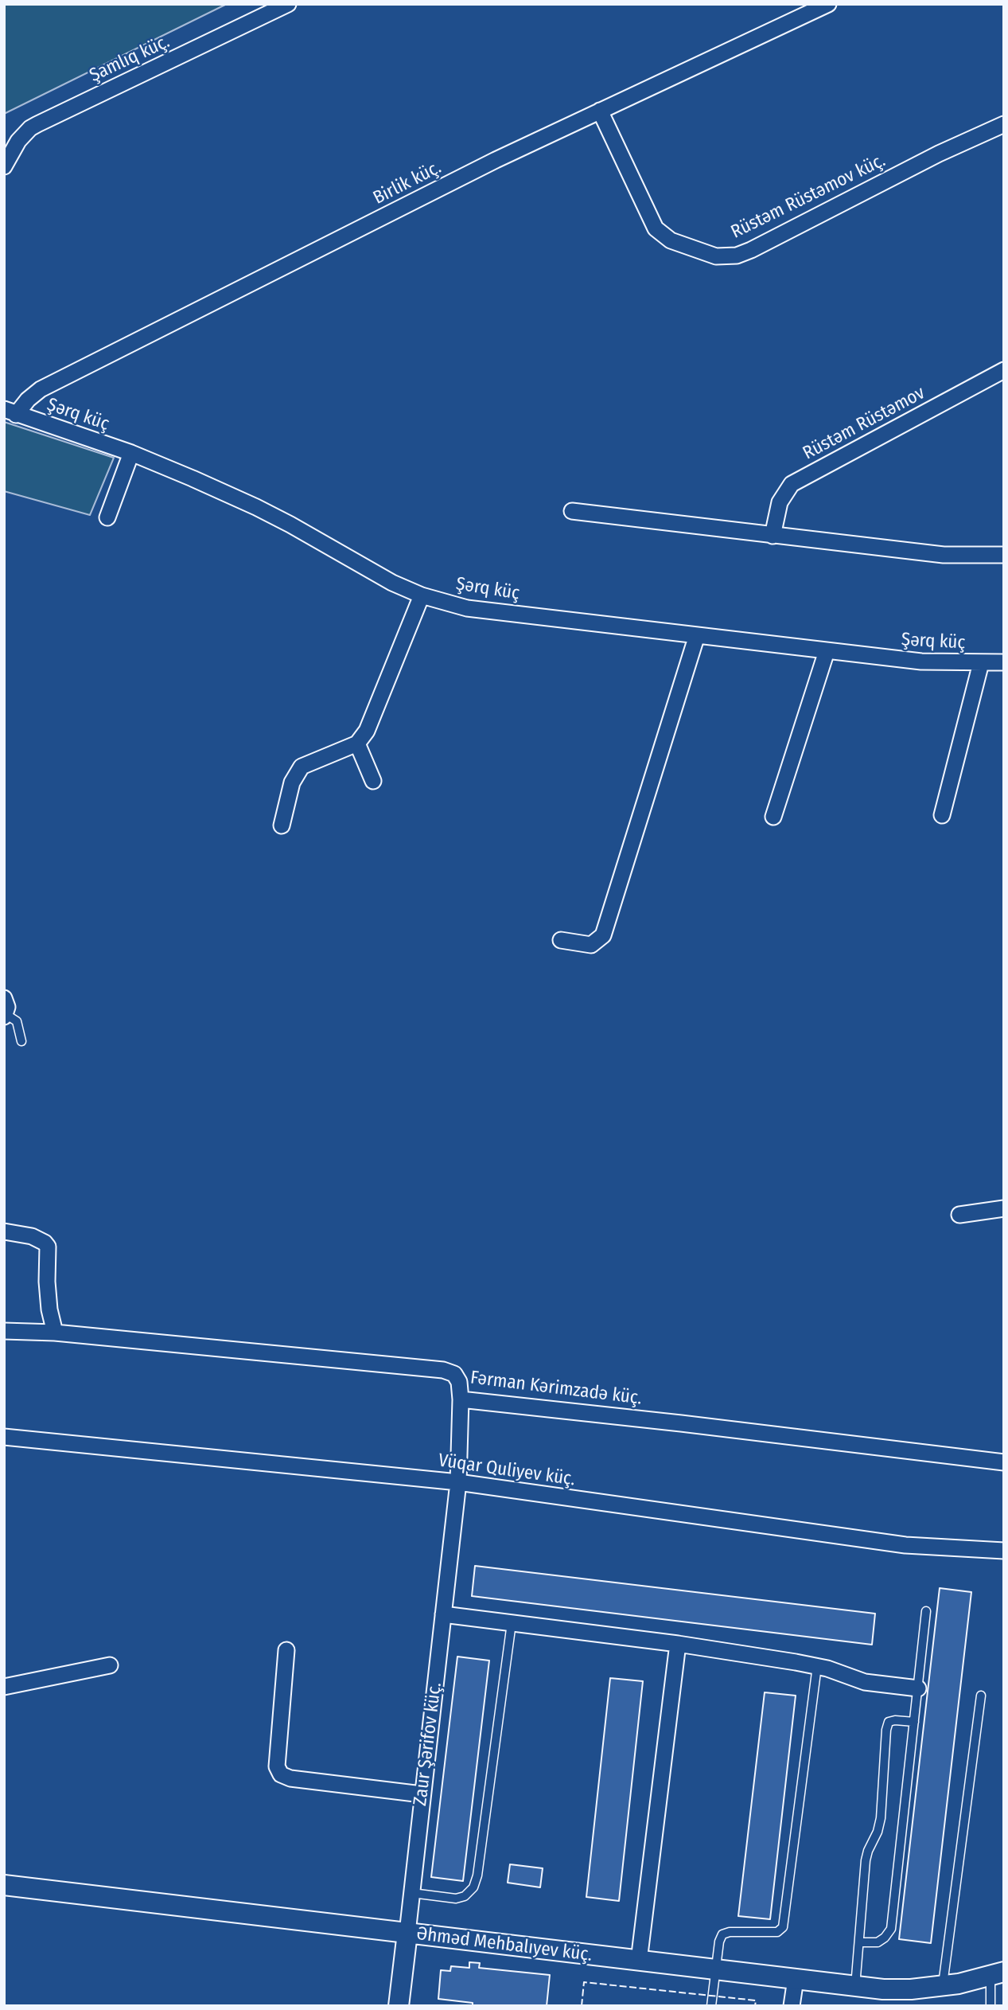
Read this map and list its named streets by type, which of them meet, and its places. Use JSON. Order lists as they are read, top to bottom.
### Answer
{
  "streets": {
    "street": [
      "Şamlıq küç.",
      "Birlik küç.",
      "Rüstəm Rüstəmov küç.",
      "Şərq küç",
      "Rüstəm Rüstəmov",
      "Fərman Kərimzadə küç.",
      "Vüqar Quliyev küç.",
      "Zaur Şərifov küç.",
      "Əhməd Mehbalıyev küç."
    ]
  },
  "crossings": [
    ["Birlik küç.", "Rüstəm Rüstəmov küç."],
    ["Birlik küç.", "Şərq küç"],
    ["Fərman Kərimzadə küç.", "Zaur Şərifov küç."],
    ["Vüqar Quliyev küç.", "Zaur Şərifov küç."],
    ["Zaur Şərifov küç.", "Əhməd Mehbalıyev küç."]
  ]
}
